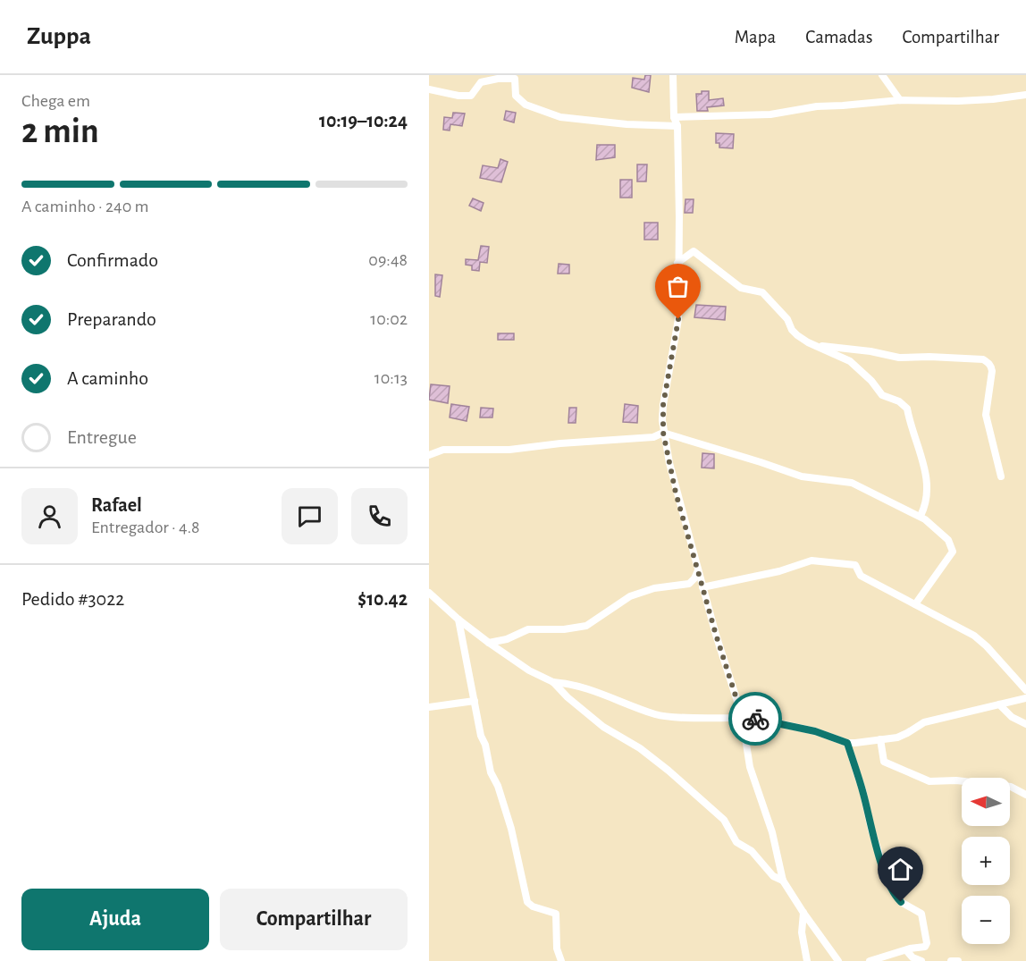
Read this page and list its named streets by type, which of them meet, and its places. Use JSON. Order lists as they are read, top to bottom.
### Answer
{
  "north": "left",
  "page": {
    "header": "Zuppa",
    "nav": ["Mapa", "Camadas", "Compartilhar"],
    "heading": ["2 min", "Chega em", "10:19–10:24"],
    "panel": [
      "Rafael",
      "Entregador · 4.8",
      "Pedido #3022",
      "$10.42"
    ],
    "bar": "A caminho · 240 m",
    "list": [
      ["Confirmado", "09:48"],
      ["Preparando", "10:02"],
      ["A caminho", "10:13"],
      "Entregue"
    ],
    "map_buttons": ["+", "−"],
    "buttons": ["Ajuda", "Compartilhar"]
  }
}
